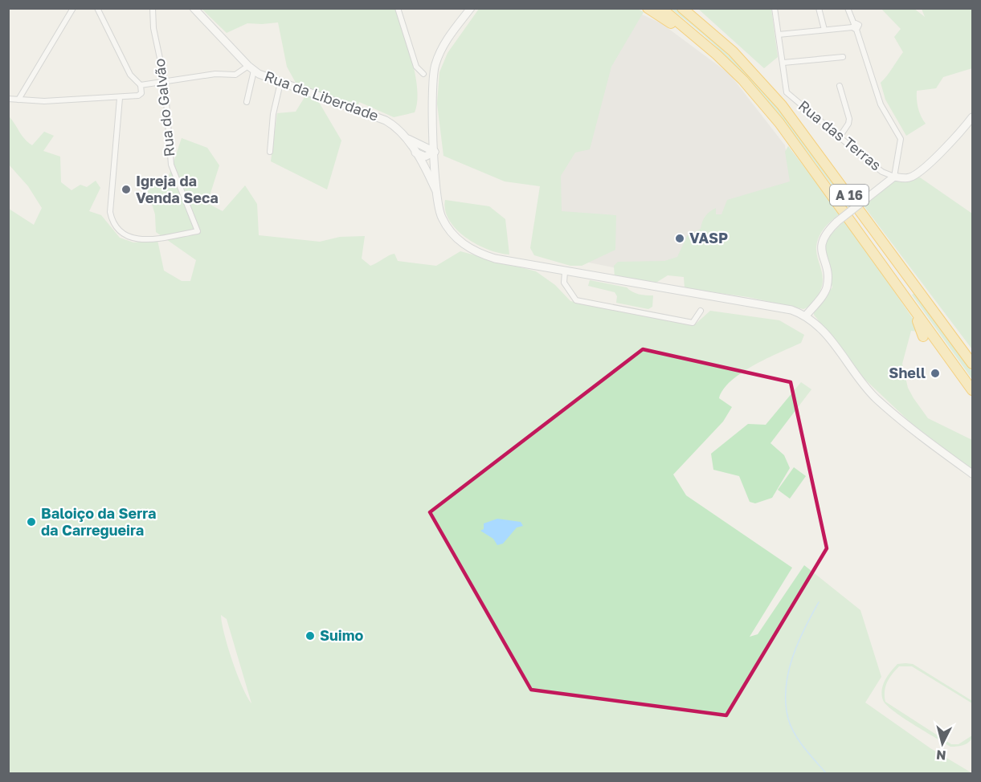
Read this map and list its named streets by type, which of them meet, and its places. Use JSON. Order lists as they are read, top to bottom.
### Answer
{
  "streets": {
    "highway": ["A 16"],
    "main road": ["Rua da Liberdade"],
    "street": ["Rua do Galvão", "Rua das Terras"]
  },
  "places": [
    "Igreja da Venda Seca",
    "VASP",
    "Shell",
    "Baloiço da Serra da Carregueira",
    "Suimo"
  ],
  "north": "bottom"
}
